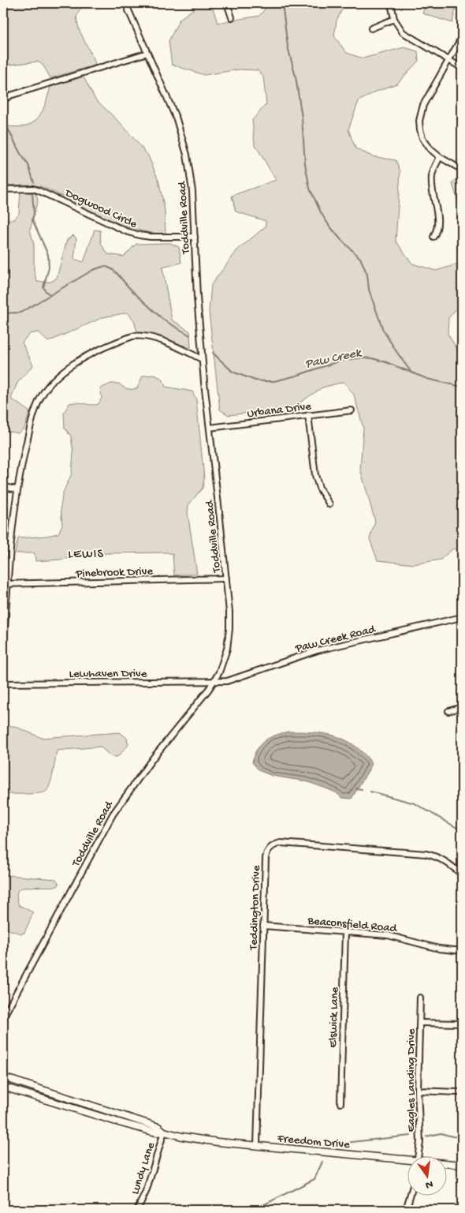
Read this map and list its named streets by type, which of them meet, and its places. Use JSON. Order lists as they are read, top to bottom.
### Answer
{
  "streets": {
    "main road": ["Freedom Drive"],
    "street": [
      "Dogwood Circle",
      "Toddville Road",
      "Urbana Drive",
      "Pinebrook Drive",
      "Paw Creek Road",
      "Lewhaven Drive",
      "Teddington Drive",
      "Beaconsfield Road",
      "Elswick Lane",
      "Eagles Landing Drive",
      "Lundy Lane"
    ]
  },
  "crossings": [
    ["Dogwood Circle", "Toddville Road"],
    ["Toddville Road", "Urbana Drive"],
    ["Toddville Road", "Pinebrook Drive"],
    ["Toddville Road", "Paw Creek Road"],
    ["Toddville Road", "Lewhaven Drive"],
    ["Paw Creek Road", "Lewhaven Drive"],
    ["Teddington Drive", "Beaconsfield Road"],
    ["Teddington Drive", "Freedom Drive"],
    ["Beaconsfield Road", "Elswick Lane"],
    ["Freedom Drive", "Lundy Lane"]
  ],
  "districts": ["LEWIS"],
  "water": ["Paw Creek"],
  "north": "bottom"
}
